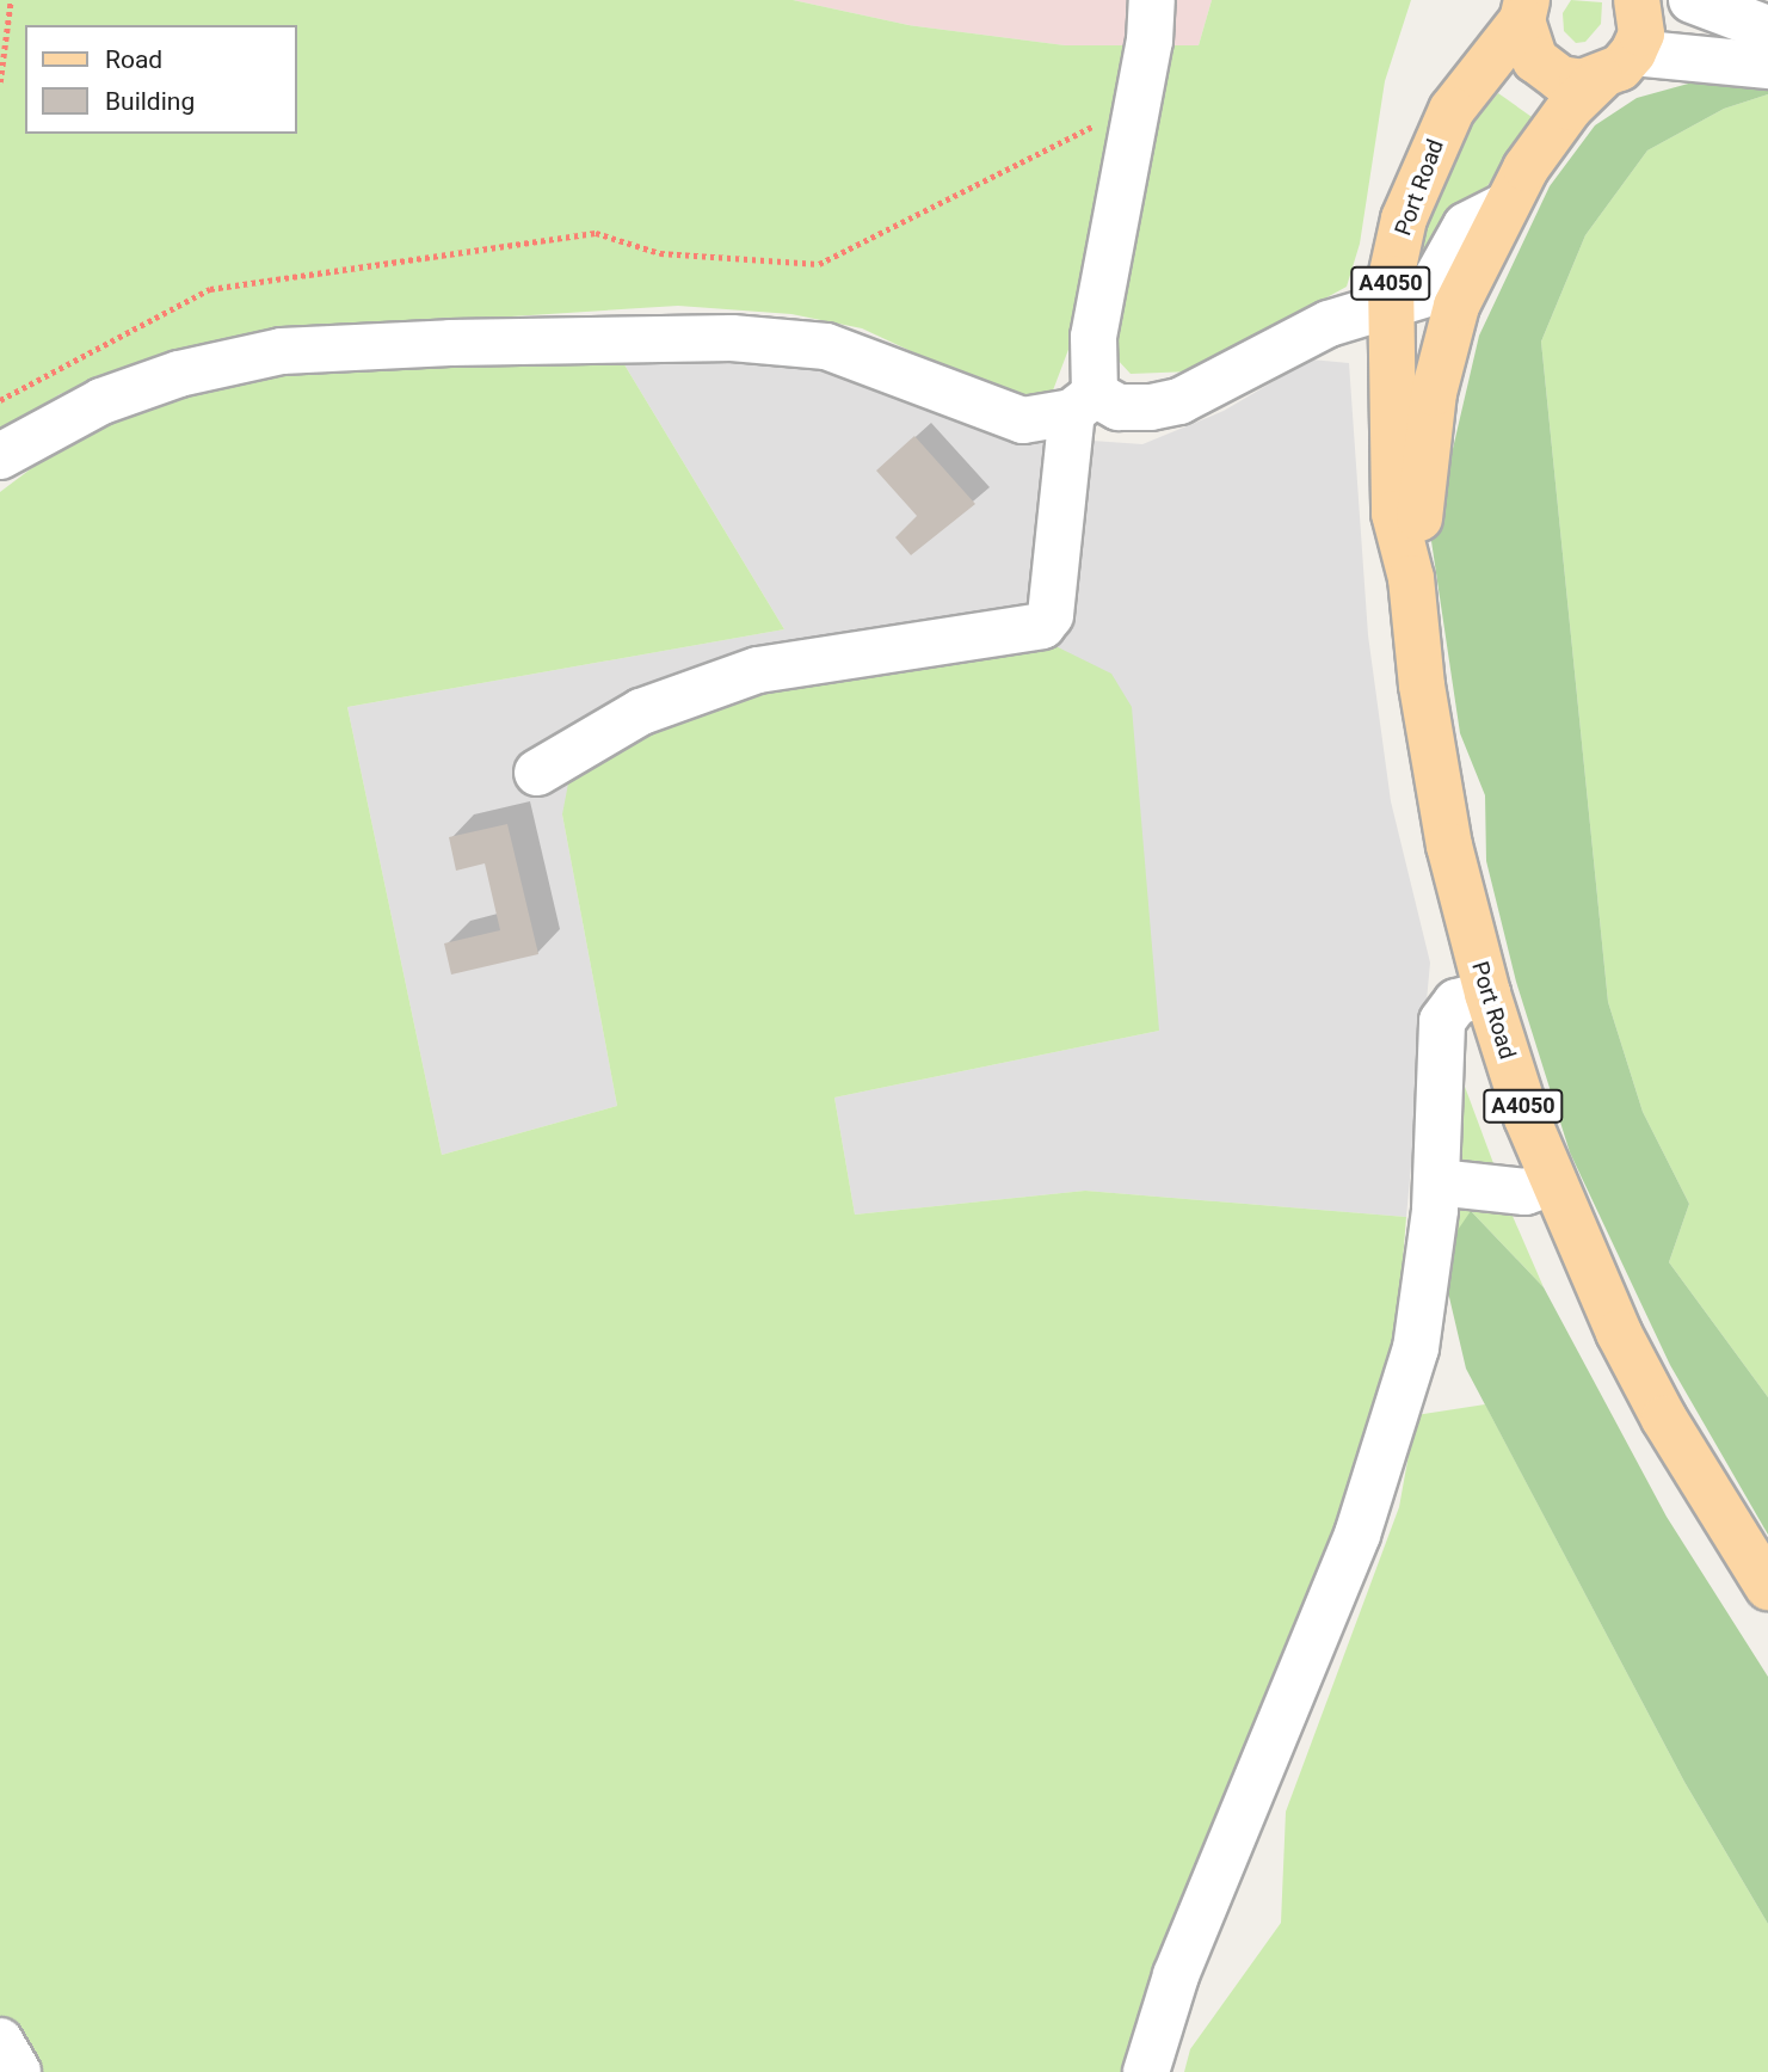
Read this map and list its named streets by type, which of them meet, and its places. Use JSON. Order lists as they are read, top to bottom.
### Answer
{
  "streets": {
    "main road": ["Port Road", "A4050"]
  },
  "legend": ["Road", "Building"]
}
